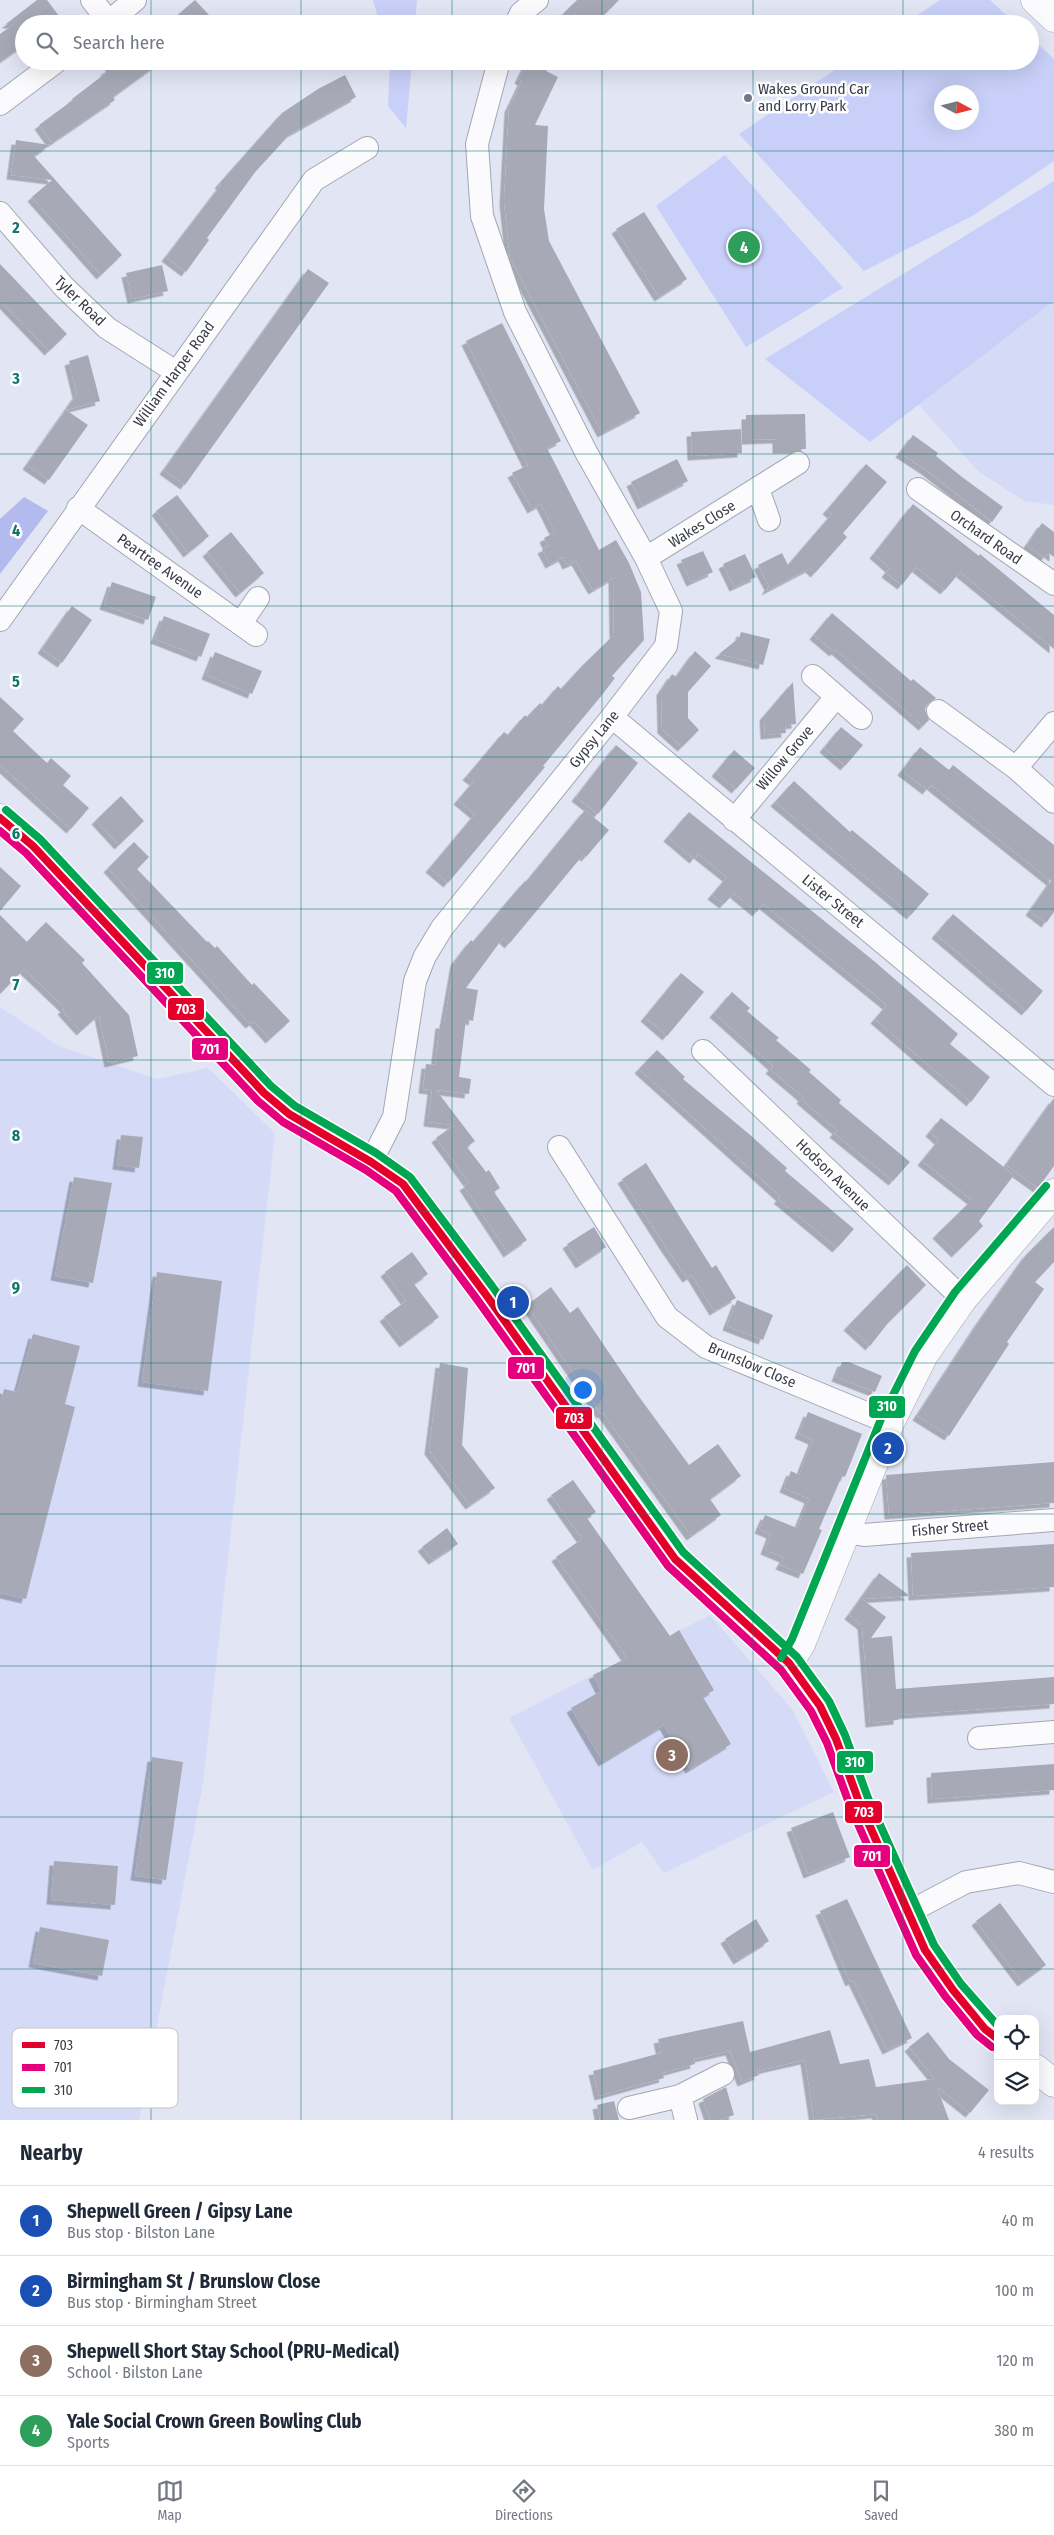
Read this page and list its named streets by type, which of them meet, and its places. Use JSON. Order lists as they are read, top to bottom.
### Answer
{
  "streets": {
    "street": [
      "Tyler Road",
      "William Harper Road",
      "Wakes Close",
      "Orchard Road",
      "Peartree Avenue",
      "Gypsy Lane",
      "Willow Grove",
      "Lister Street",
      "Hodson Avenue",
      "Brunslow Close",
      "Fisher Street"
    ]
  },
  "crossings": [
    ["Tyler Road", "William Harper Road"],
    ["William Harper Road", "Peartree Avenue"],
    ["Wakes Close", "Gypsy Lane"],
    ["Gypsy Lane", "Lister Street"],
    ["Willow Grove", "Lister Street"]
  ],
  "places": ["Wakes Ground Car and Lorry Park"],
  "lines": ["transit line 310", "transit line 703", "transit line 701"],
  "legend": ["703", "701", "310"],
  "north": "right",
  "page": {
    "search": "Search here",
    "pins": [
      "4",
      "1",
      "2",
      "3"
    ],
    "heading": ["Nearby", "4 results"],
    "list": [
      {
        "mark": "1",
        "name": "Shepwell Green / Gipsy Lane",
        "note": "Bus stop · Bilston Lane",
        "value": "40 m"
      },
      {
        "mark": "2",
        "name": "Birmingham St / Brunslow Close",
        "note": "Bus stop · Birmingham Street",
        "value": "100 m"
      },
      {
        "mark": "3",
        "name": "Shepwell Short Stay School (PRU-Medical)",
        "note": "School · Bilston Lane",
        "value": "120 m"
      },
      {
        "mark": "4",
        "name": "Yale Social Crown Green Bowling Club",
        "note": "Sports",
        "value": "380 m"
      }
    ],
    "nav": ["Map", "Directions", "Saved"]
  },
  "grid": {
    "rows": [
      "2",
      "3",
      "4",
      "5",
      "6",
      "7",
      "8",
      "9"
    ]
  }
}
